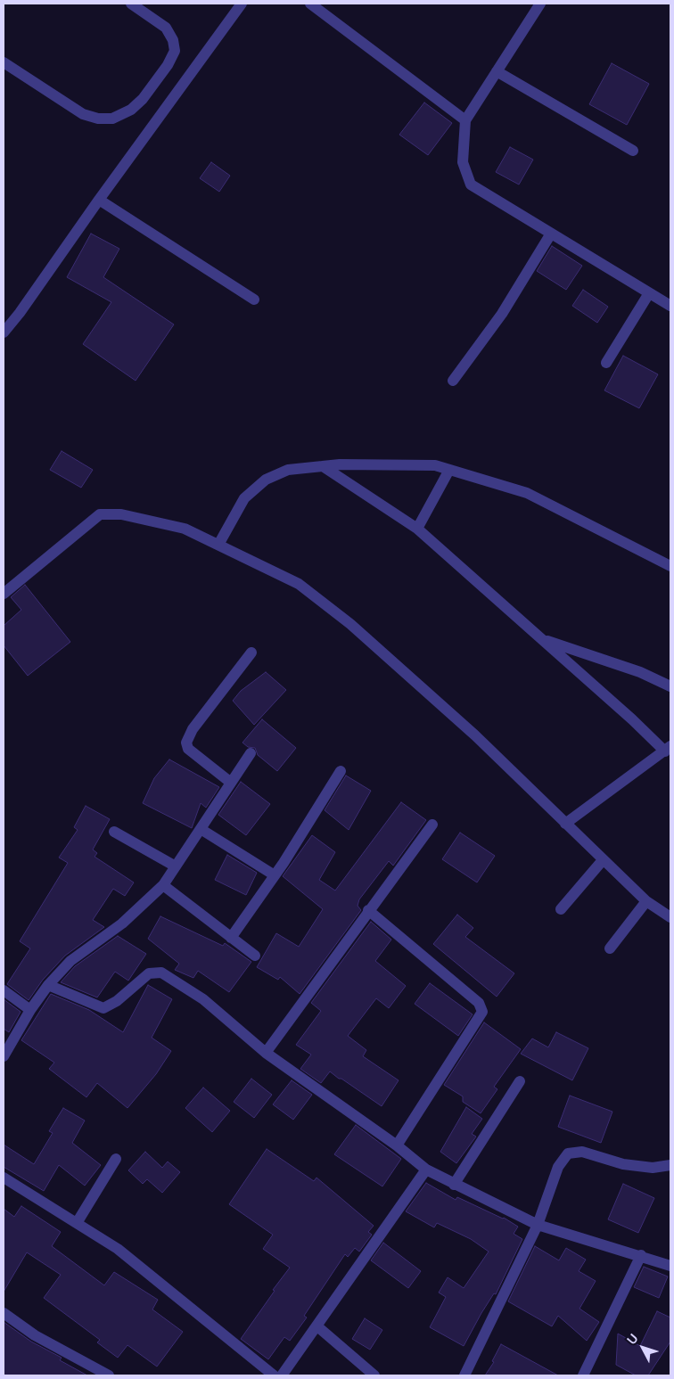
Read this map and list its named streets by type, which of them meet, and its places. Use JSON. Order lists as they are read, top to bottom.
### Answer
{
  "north": "top left"
}
